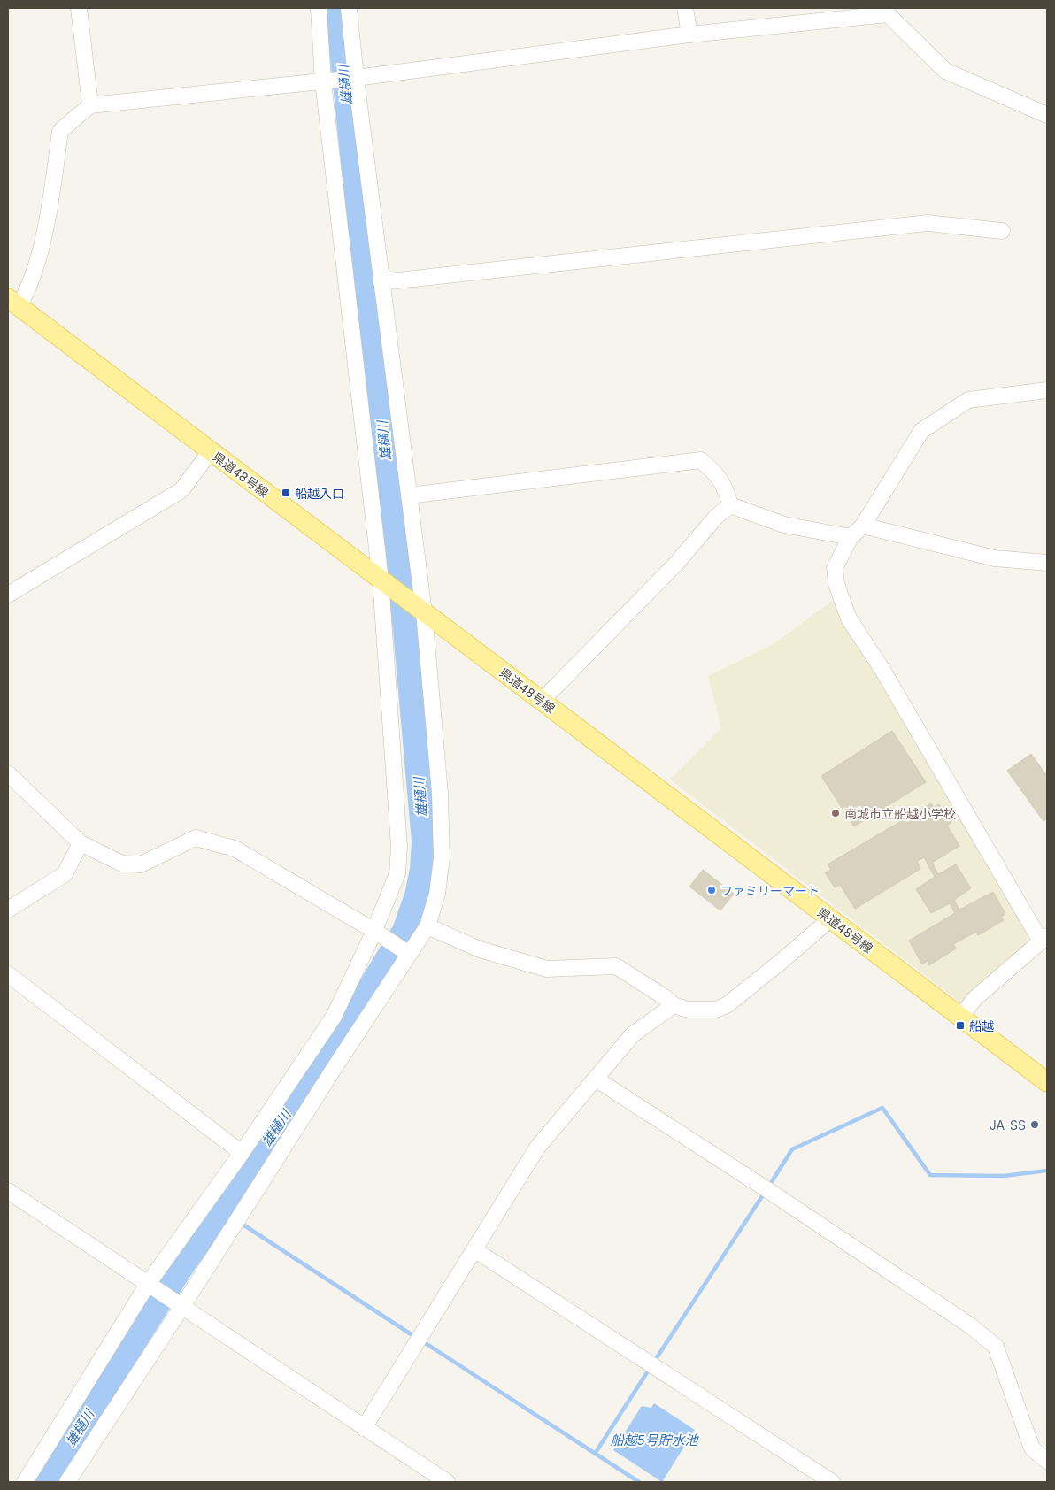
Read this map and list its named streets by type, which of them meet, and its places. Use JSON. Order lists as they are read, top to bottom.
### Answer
{
  "streets": {
    "main road": ["県道48号線"]
  },
  "water": ["雄樋川", "船越5号貯水池"],
  "places": {
    "transit": ["船越入口", "船越"],
    "other": ["南城市立船越小学校", "ファミリーマート", "JA-SS"]
  }
}
